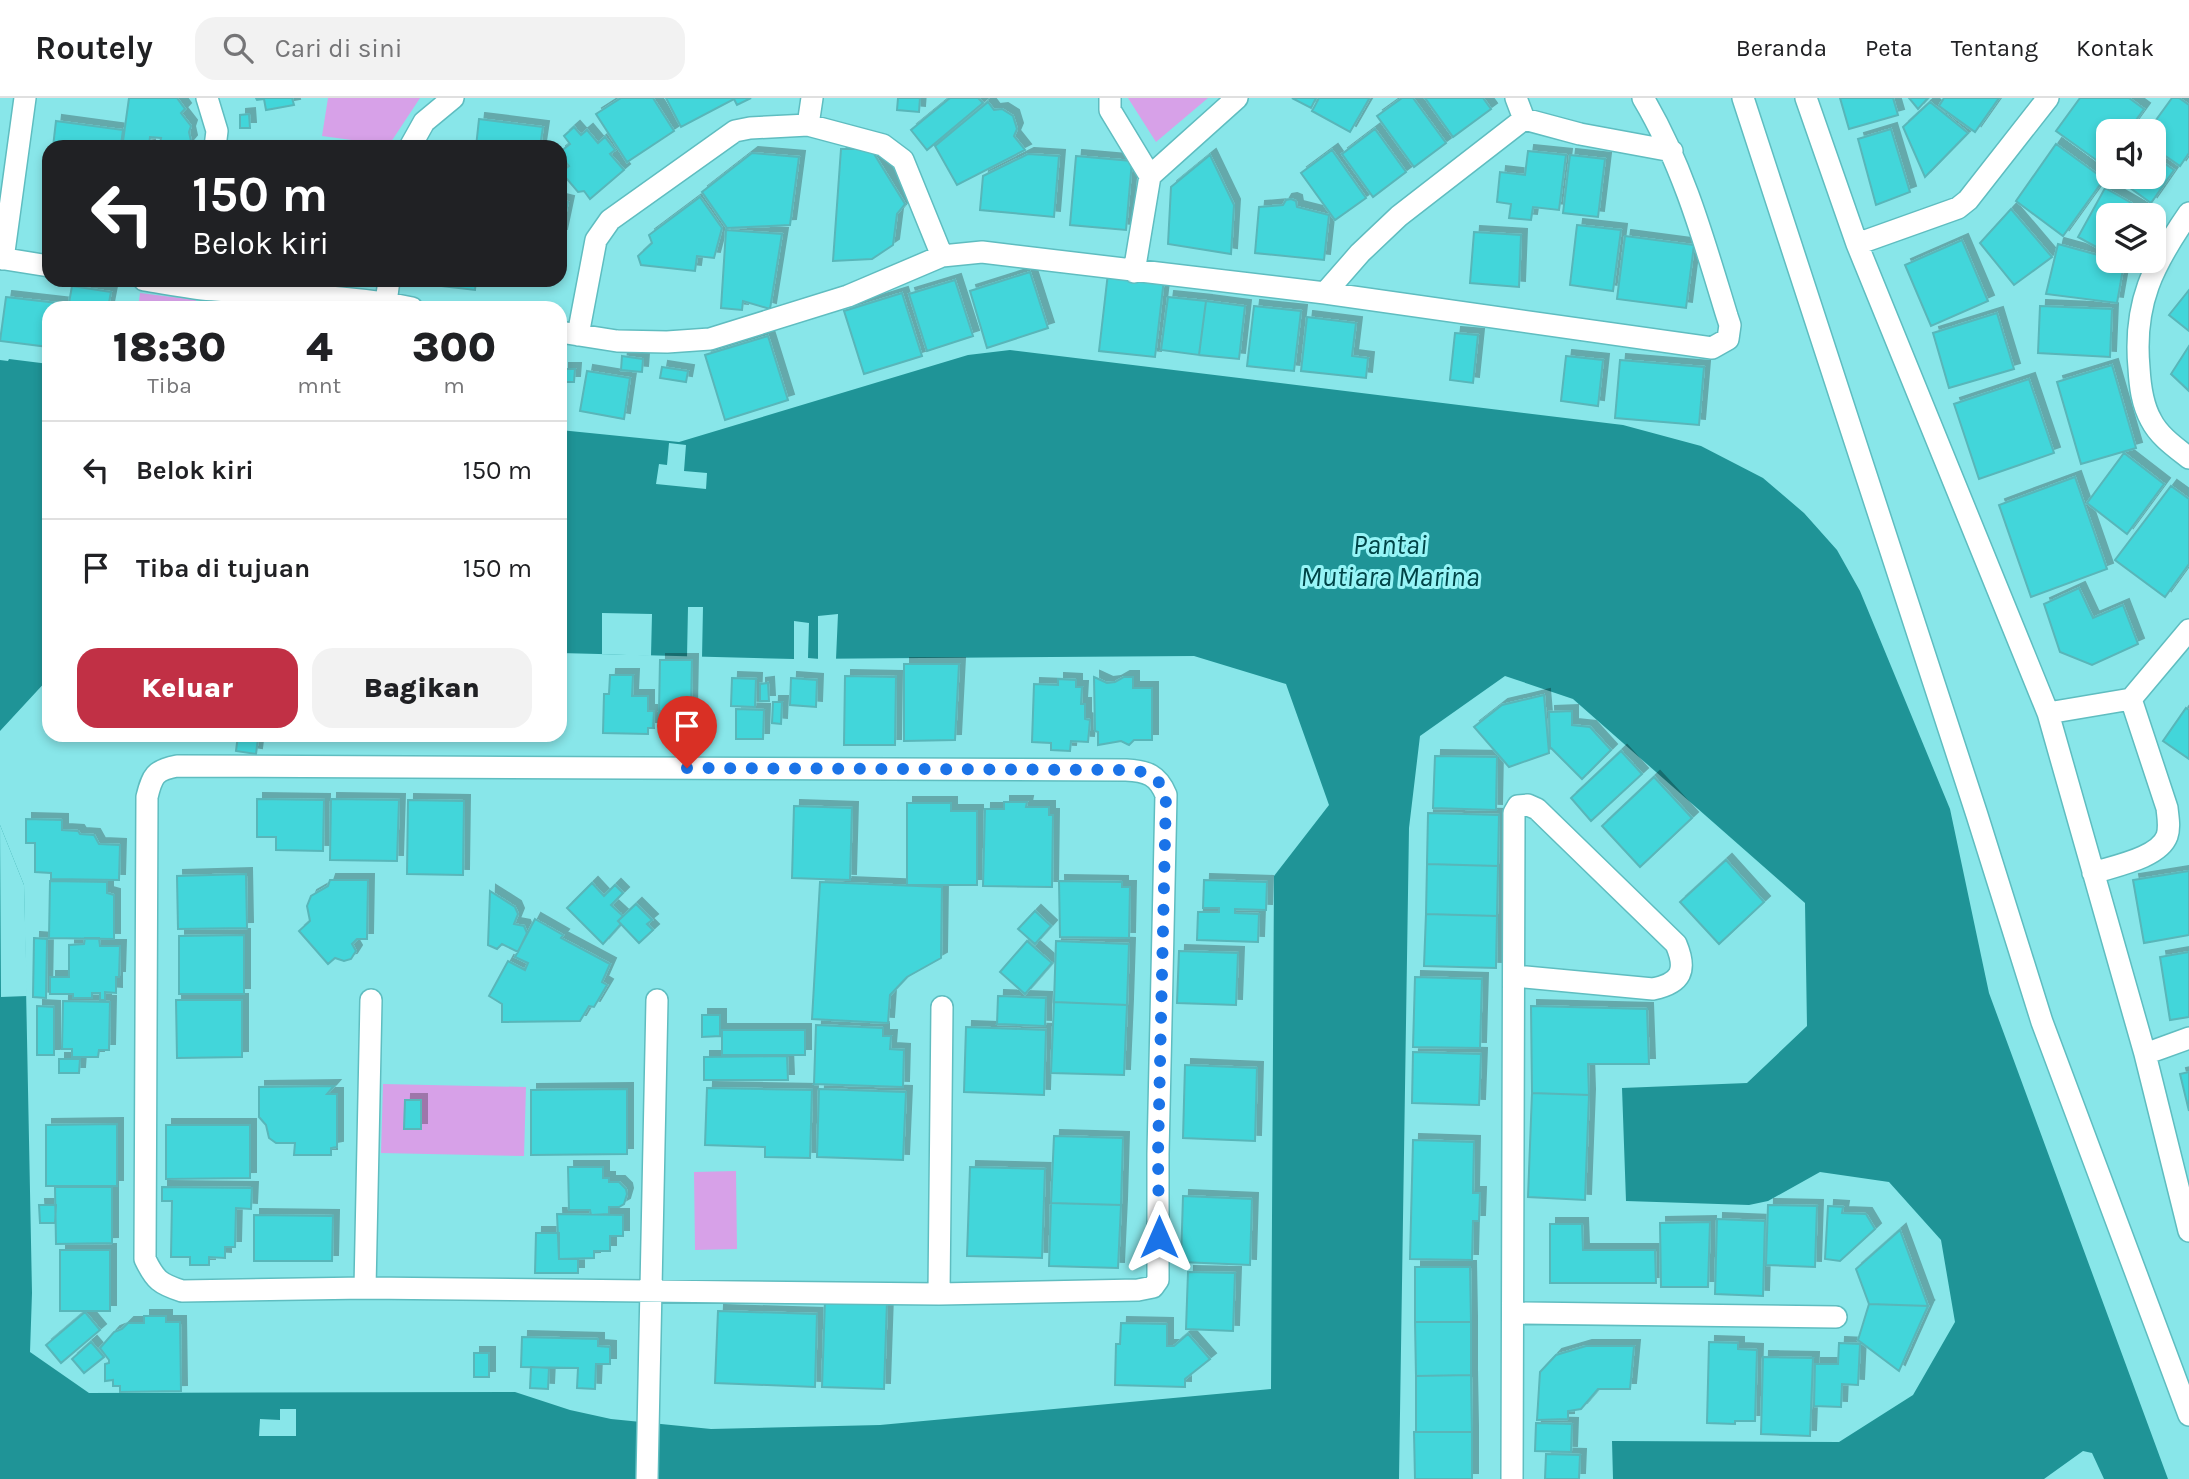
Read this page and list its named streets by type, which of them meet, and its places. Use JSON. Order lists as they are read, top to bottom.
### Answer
{
  "water": ["Pantai Mutiara Marina"],
  "page": {
    "header": "Routely",
    "search": "Cari di sini",
    "nav": [
      "Beranda",
      "Peta",
      "Tentang",
      "Kontak"
    ],
    "turn": ["150 m", "Belok kiri"],
    "eta": [
      "18:30",
      "Tiba",
      "4",
      "mnt",
      "300",
      "m"
    ],
    "list": [
      {
        "name": "Belok kiri",
        "value": "150 m"
      },
      {
        "name": "Tiba di tujuan",
        "value": "150 m"
      }
    ],
    "buttons": ["Keluar", "Bagikan"]
  }
}
